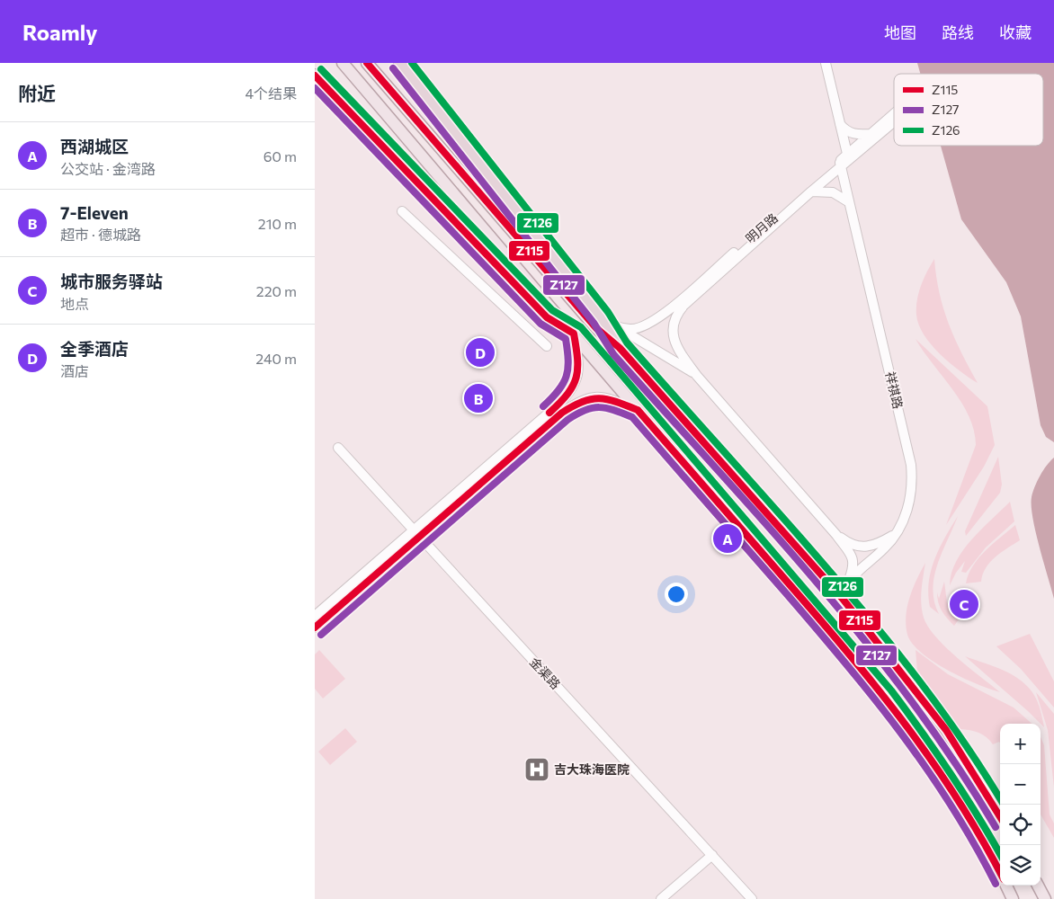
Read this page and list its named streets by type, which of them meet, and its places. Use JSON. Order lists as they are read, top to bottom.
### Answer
{
  "streets": {
    "street": ["明月路", "祥祺路", "金渠路"]
  },
  "crossings": [
    ["明月路", "祥祺路"]
  ],
  "places": {
    "hospital": ["吉大珠海医院"]
  },
  "lines": ["transit line Z115", "transit line Z126", "transit line Z127"],
  "legend": ["Z115", "Z127", "Z126"],
  "page": {
    "header": "Roamly",
    "nav": ["地图", "路线", "收藏"],
    "heading": ["附近", "4个结果"],
    "list": [
      {
        "mark": "A",
        "name": "西湖城区",
        "note": "公交站 · 金湾路",
        "value": "60 m"
      },
      {
        "mark": "B",
        "name": "7-Eleven",
        "note": "超市 · 德城路",
        "value": "210 m"
      },
      {
        "mark": "C",
        "name": "城市服务驿站",
        "note": "地点",
        "value": "220 m"
      },
      {
        "mark": "D",
        "name": "全季酒店",
        "note": "酒店",
        "value": "240 m"
      }
    ],
    "pins": [
      "D",
      "B",
      "A",
      "C"
    ],
    "map_buttons": ["+", "−"]
  }
}
